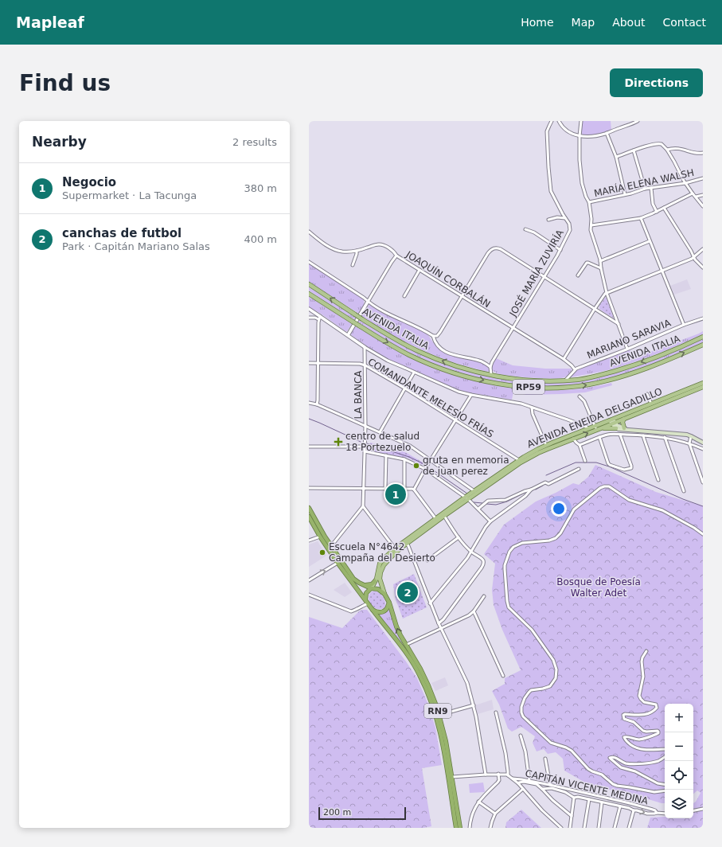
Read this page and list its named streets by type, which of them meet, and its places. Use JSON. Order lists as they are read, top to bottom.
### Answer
{
  "streets": {
    "highway": ["RN9"],
    "main road": ["AVENIDA ITALIA", "RP59", "AVENIDA ENEIDA DELGADILLO"],
    "street": [
      "MARÍA ELENA WALSH",
      "JOSÉ MARÍA ZUVIRÍA",
      "JOAQUÍN CORBALÁN",
      "MARIANO SARAVIA",
      "LA BANCA",
      "COMANDANTE MELESIO FRÍAS",
      "CAPITÁN VICENTE MEDINA"
    ]
  },
  "crossings": [
    ["JOSÉ MARÍA ZUVIRÍA", "JOAQUÍN CORBALÁN"],
    ["JOSÉ MARÍA ZUVIRÍA", "AVENIDA ITALIA"],
    ["JOAQUÍN CORBALÁN", "MARIANO SARAVIA"],
    ["AVENIDA ITALIA", "MARIANO SARAVIA"],
    ["LA BANCA", "COMANDANTE MELESIO FRÍAS"],
    ["COMANDANTE MELESIO FRÍAS", "AVENIDA ENEIDA DELGADILLO"],
    ["AVENIDA ENEIDA DELGADILLO", "RN9"]
  ],
  "parks": ["Bosque de Poesía Walter Adet"],
  "places": {
    "health": ["centro de salud 18 Portezuelo"],
    "other": ["gruta en memoria de juan perez", "Escuela N°4642 Campaña del Desierto"]
  },
  "scale_bar": "200 m",
  "page": {
    "header": "Mapleaf",
    "nav": [
      "Home",
      "Map",
      "About",
      "Contact"
    ],
    "buttons": "Directions",
    "title": "Find us",
    "heading": ["Nearby", "2 results"],
    "list": [
      {
        "mark": "1",
        "name": "Negocio",
        "note": "Supermarket · La Tacunga",
        "value": "380 m"
      },
      {
        "mark": "2",
        "name": "canchas de futbol",
        "note": "Park · Capitán Mariano Salas",
        "value": "400 m"
      }
    ],
    "pins": ["1", "2"],
    "map_buttons": ["+", "−"],
    "scale": "200 m"
  }
}
